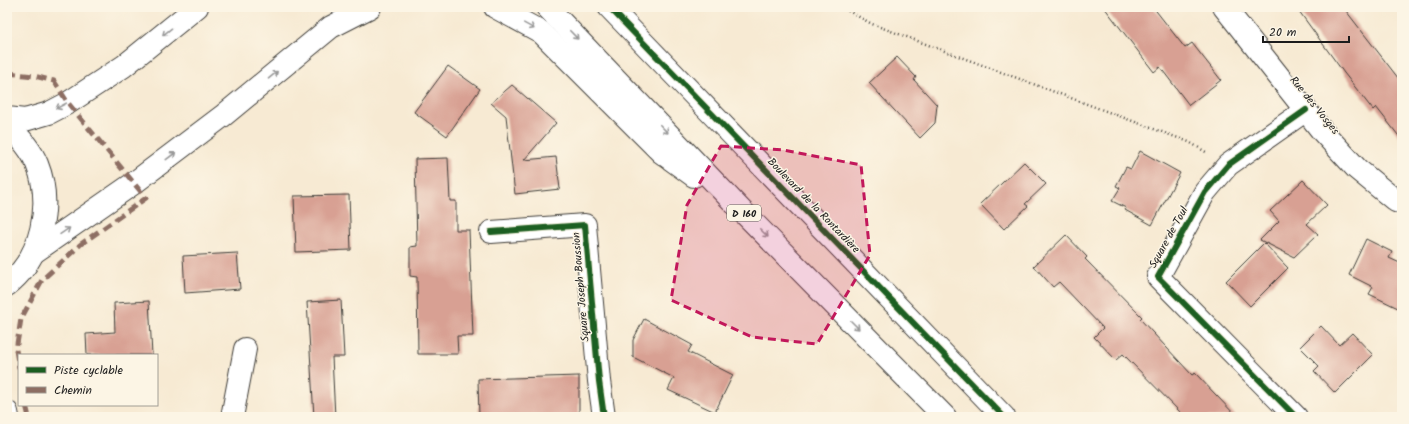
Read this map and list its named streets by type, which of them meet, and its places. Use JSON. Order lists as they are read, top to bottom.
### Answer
{
  "streets": {
    "main road": [
      "Rue des Vosges",
      "Boulevard de la Rontardière",
      "D 160",
      "Square de Toul",
      "Square Joseph Boussion"
    ]
  },
  "crossings": [
    ["Rue des Vosges", "Square de Toul"]
  ],
  "legend": ["Piste cyclable", "Chemin"],
  "scale_bar": "20 m"
}
